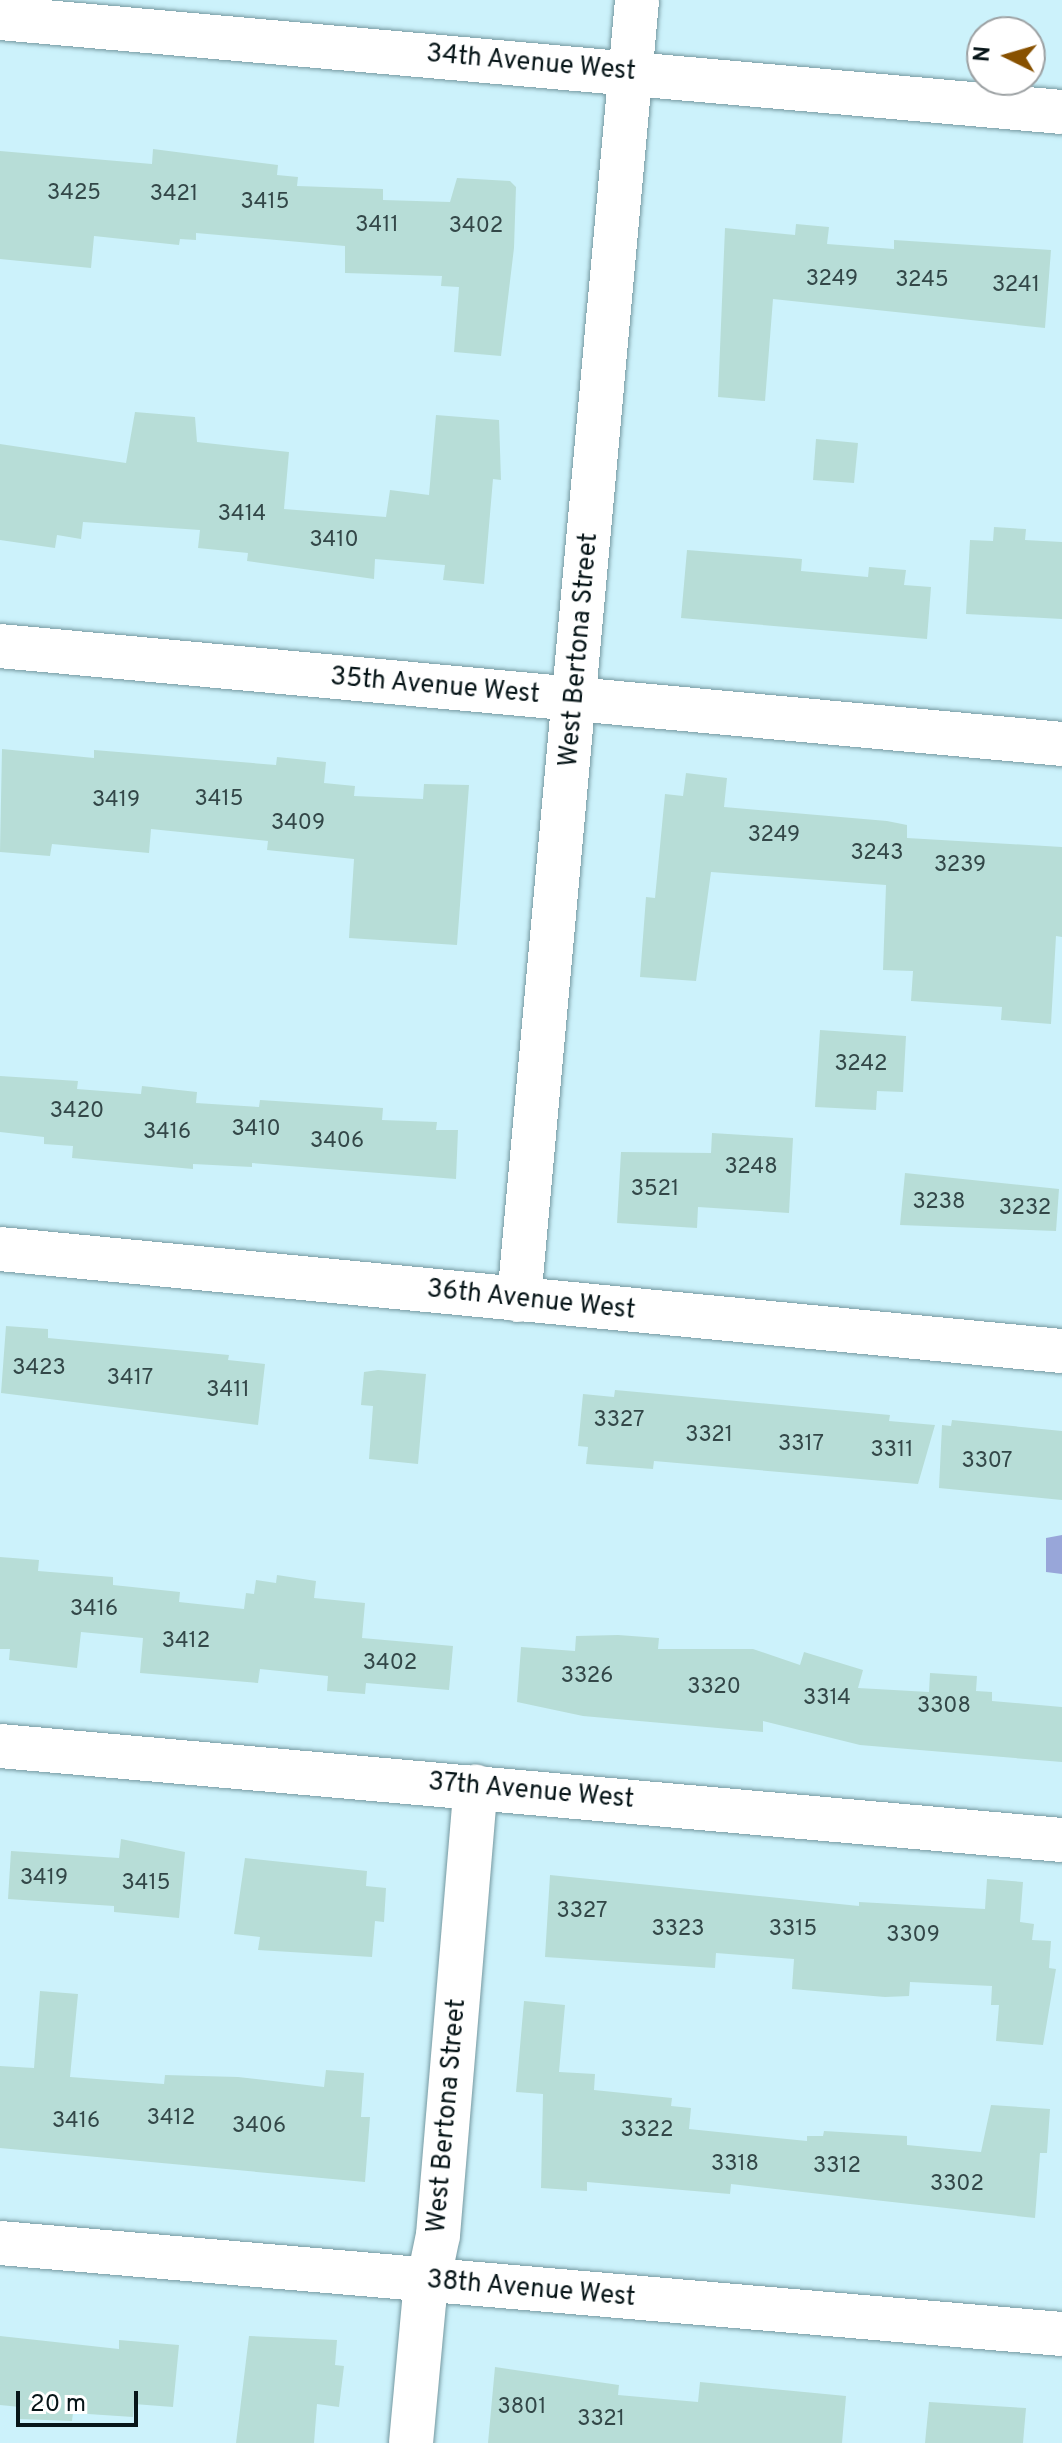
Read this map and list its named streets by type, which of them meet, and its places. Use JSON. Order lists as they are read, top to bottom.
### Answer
{
  "streets": {
    "street": [
      "34th Avenue West",
      "West Bertona Street",
      "35th Avenue West",
      "36th Avenue West",
      "37th Avenue West",
      "38th Avenue West"
    ]
  },
  "crossings": [
    ["34th Avenue West", "West Bertona Street"],
    ["West Bertona Street", "35th Avenue West"],
    ["West Bertona Street", "36th Avenue West"],
    ["West Bertona Street", "37th Avenue West"],
    ["West Bertona Street", "38th Avenue West"]
  ],
  "house_numbers": [
    "3425",
    "3421",
    "3415",
    "3411",
    "3402",
    "3249",
    "3245",
    "3241",
    "3414",
    "3410",
    "3415",
    "3419",
    "3409",
    "3249",
    "3243",
    "3239",
    "3242",
    "3420",
    "3410",
    "3416",
    "3406",
    "3248",
    "3521",
    "3238",
    "3232",
    "3423",
    "3417",
    "3411",
    "3327",
    "3321",
    "3317",
    "3311",
    "3307",
    "3416",
    "3412",
    "3402",
    "3326",
    "3320",
    "3314",
    "3308",
    "3419",
    "3415",
    "3327",
    "3323",
    "3315",
    "3309",
    "3412",
    "3416",
    "3406",
    "3322",
    "3318",
    "3312",
    "3302",
    "3801",
    "3321"
  ],
  "scale_bar": "20 m",
  "north": "left"
}
